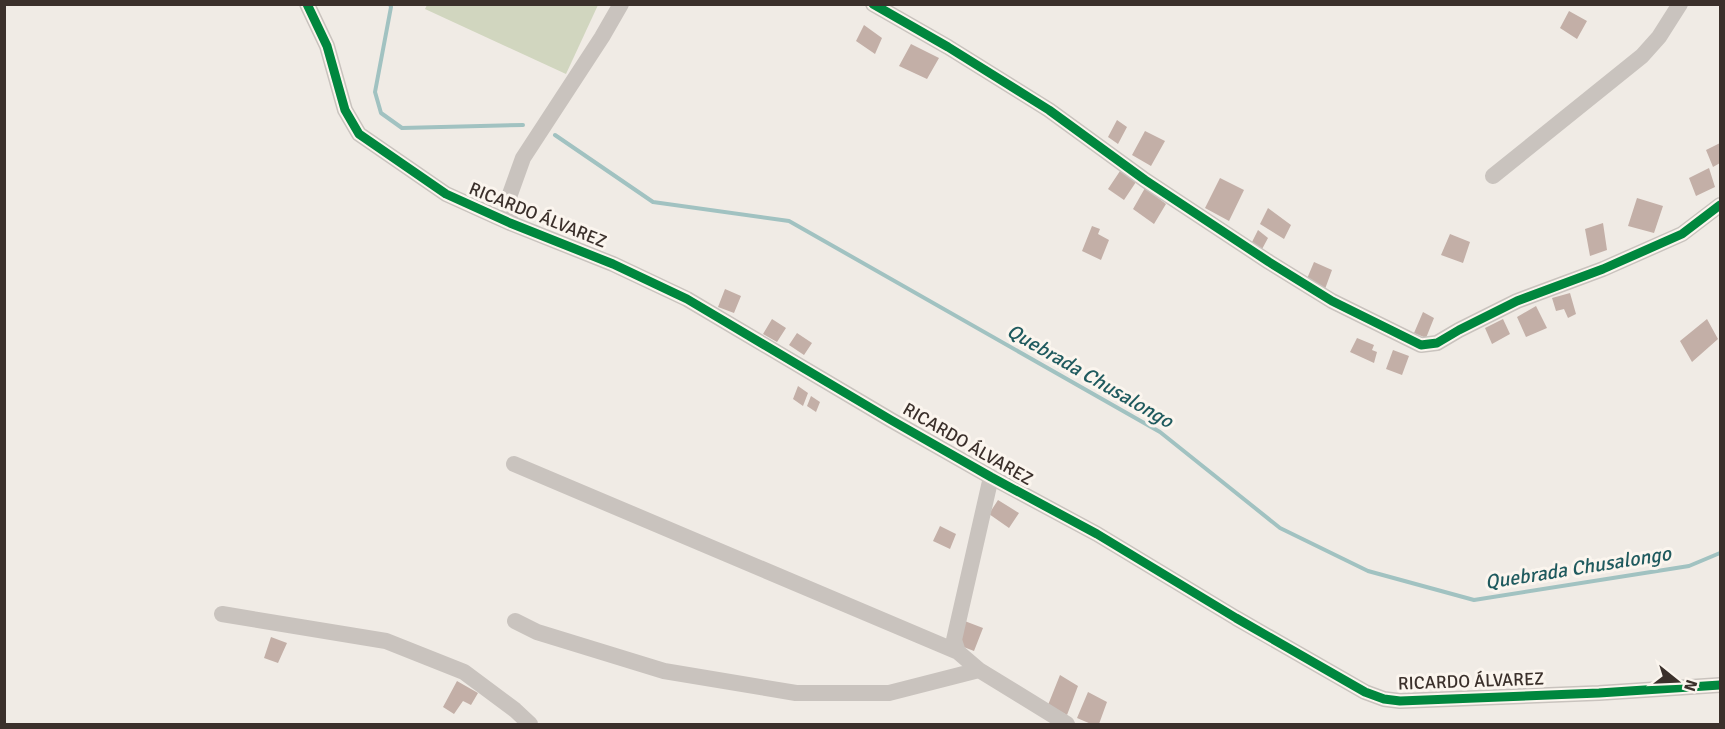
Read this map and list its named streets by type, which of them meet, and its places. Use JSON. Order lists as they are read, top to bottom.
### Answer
{
  "streets": {
    "street": ["RICARDO ÁLVAREZ"]
  },
  "water": ["Quebrada Chusalongo"],
  "north": "right"
}
